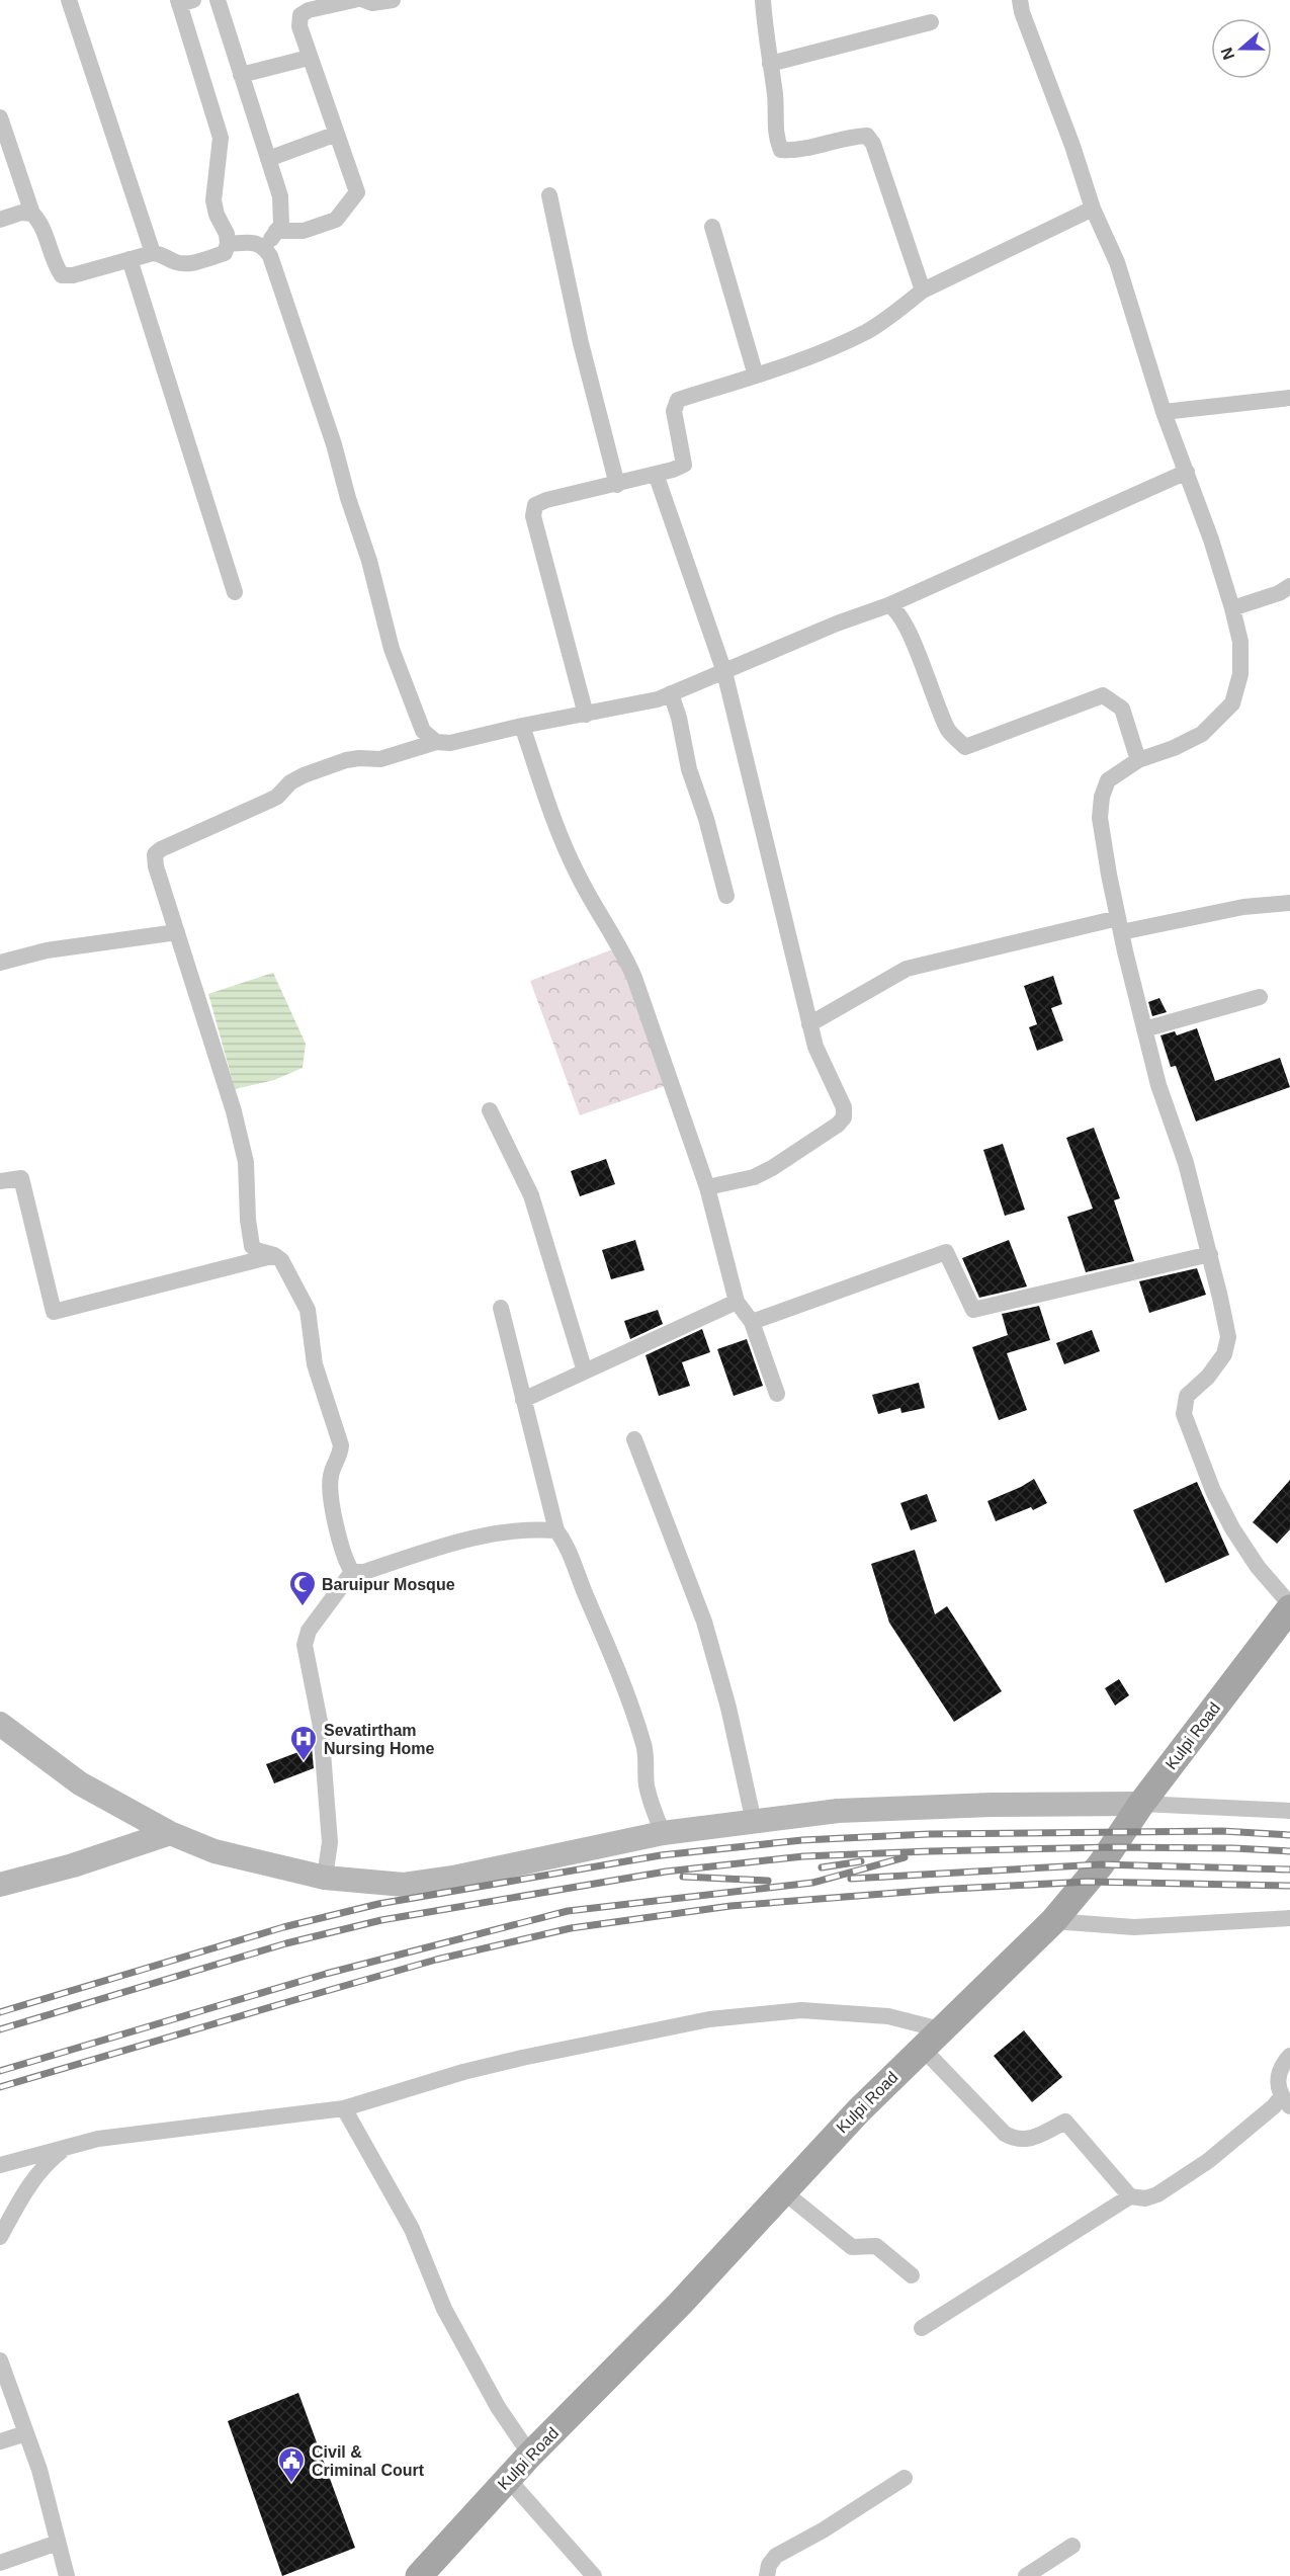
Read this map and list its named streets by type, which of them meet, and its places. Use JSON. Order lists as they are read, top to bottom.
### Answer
{
  "streets": {
    "main road": ["Kulpi Road"]
  },
  "places": {
    "mosque": ["Baruipur Mosque"],
    "hospital": ["Sevatirtham Nursing Home"],
    "public building": ["Civil & Criminal Court"]
  },
  "north": "left"
}
